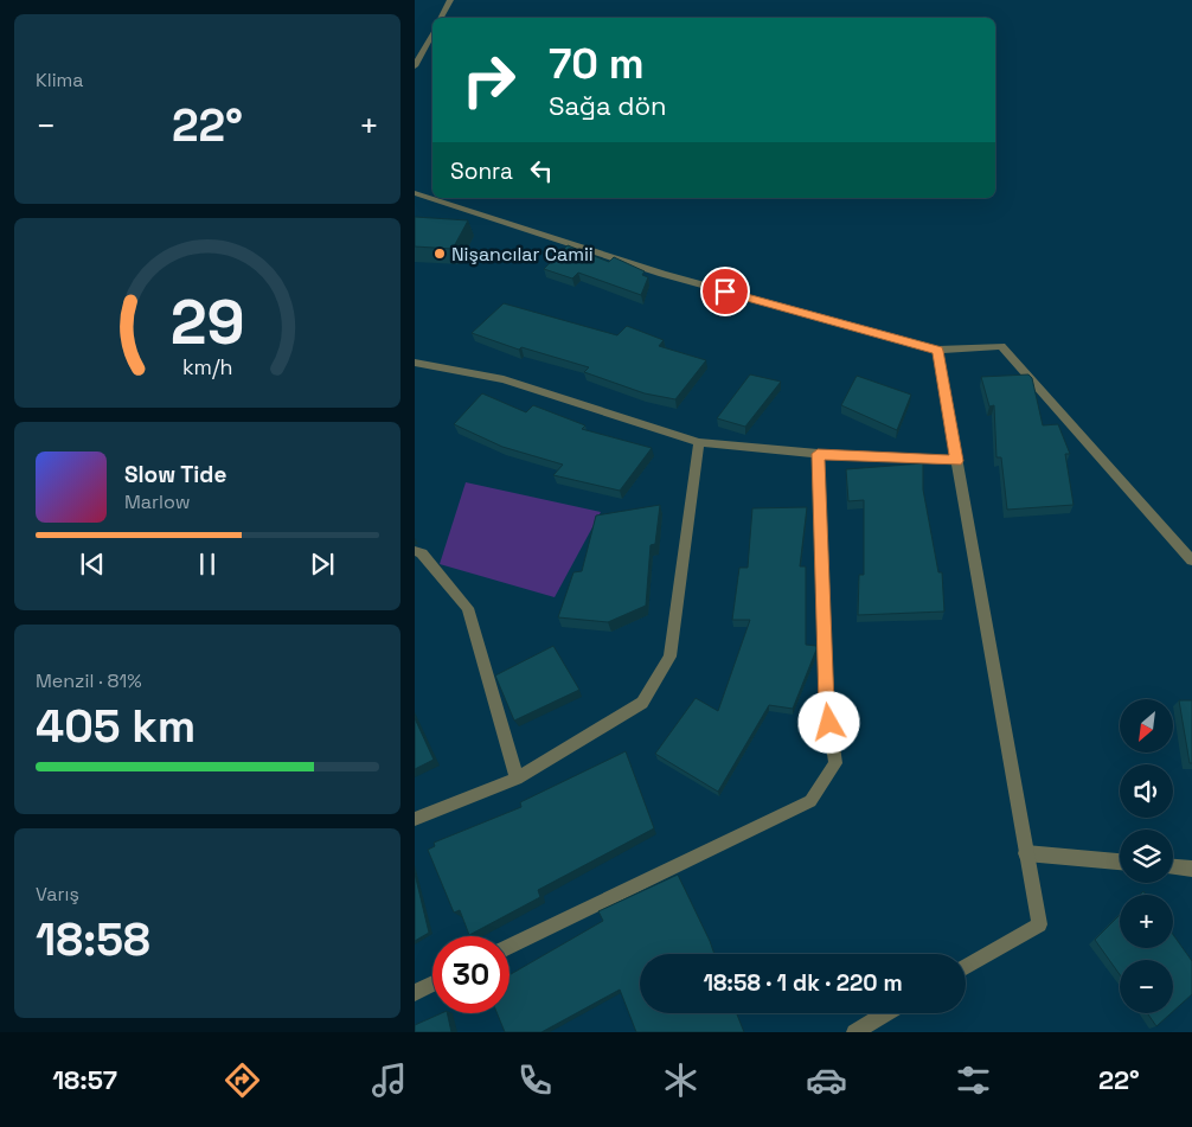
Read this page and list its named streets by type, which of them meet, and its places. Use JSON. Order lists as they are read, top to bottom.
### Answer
{
  "places": ["Nişancılar Camii"],
  "north": "bottom left",
  "page": {
    "tile": [
      "Klima",
      ["Menzil · 81%", "405 km"],
      ["Varış", "18:58"]
    ],
    "turn": ["70 m", "Sağa dön"],
    "heat": ["−", "22°", "+"],
    "then": "Sonra",
    "song": ["Slow Tide", "Marlow"],
    "map_buttons": ["+", "−"],
    "limit": "30",
    "trip": "18:58 · 1 dk · 220 m",
    "tabs": ["18:57", "22°"],
    "gauge": ["29", "km/h"]
  }
}
